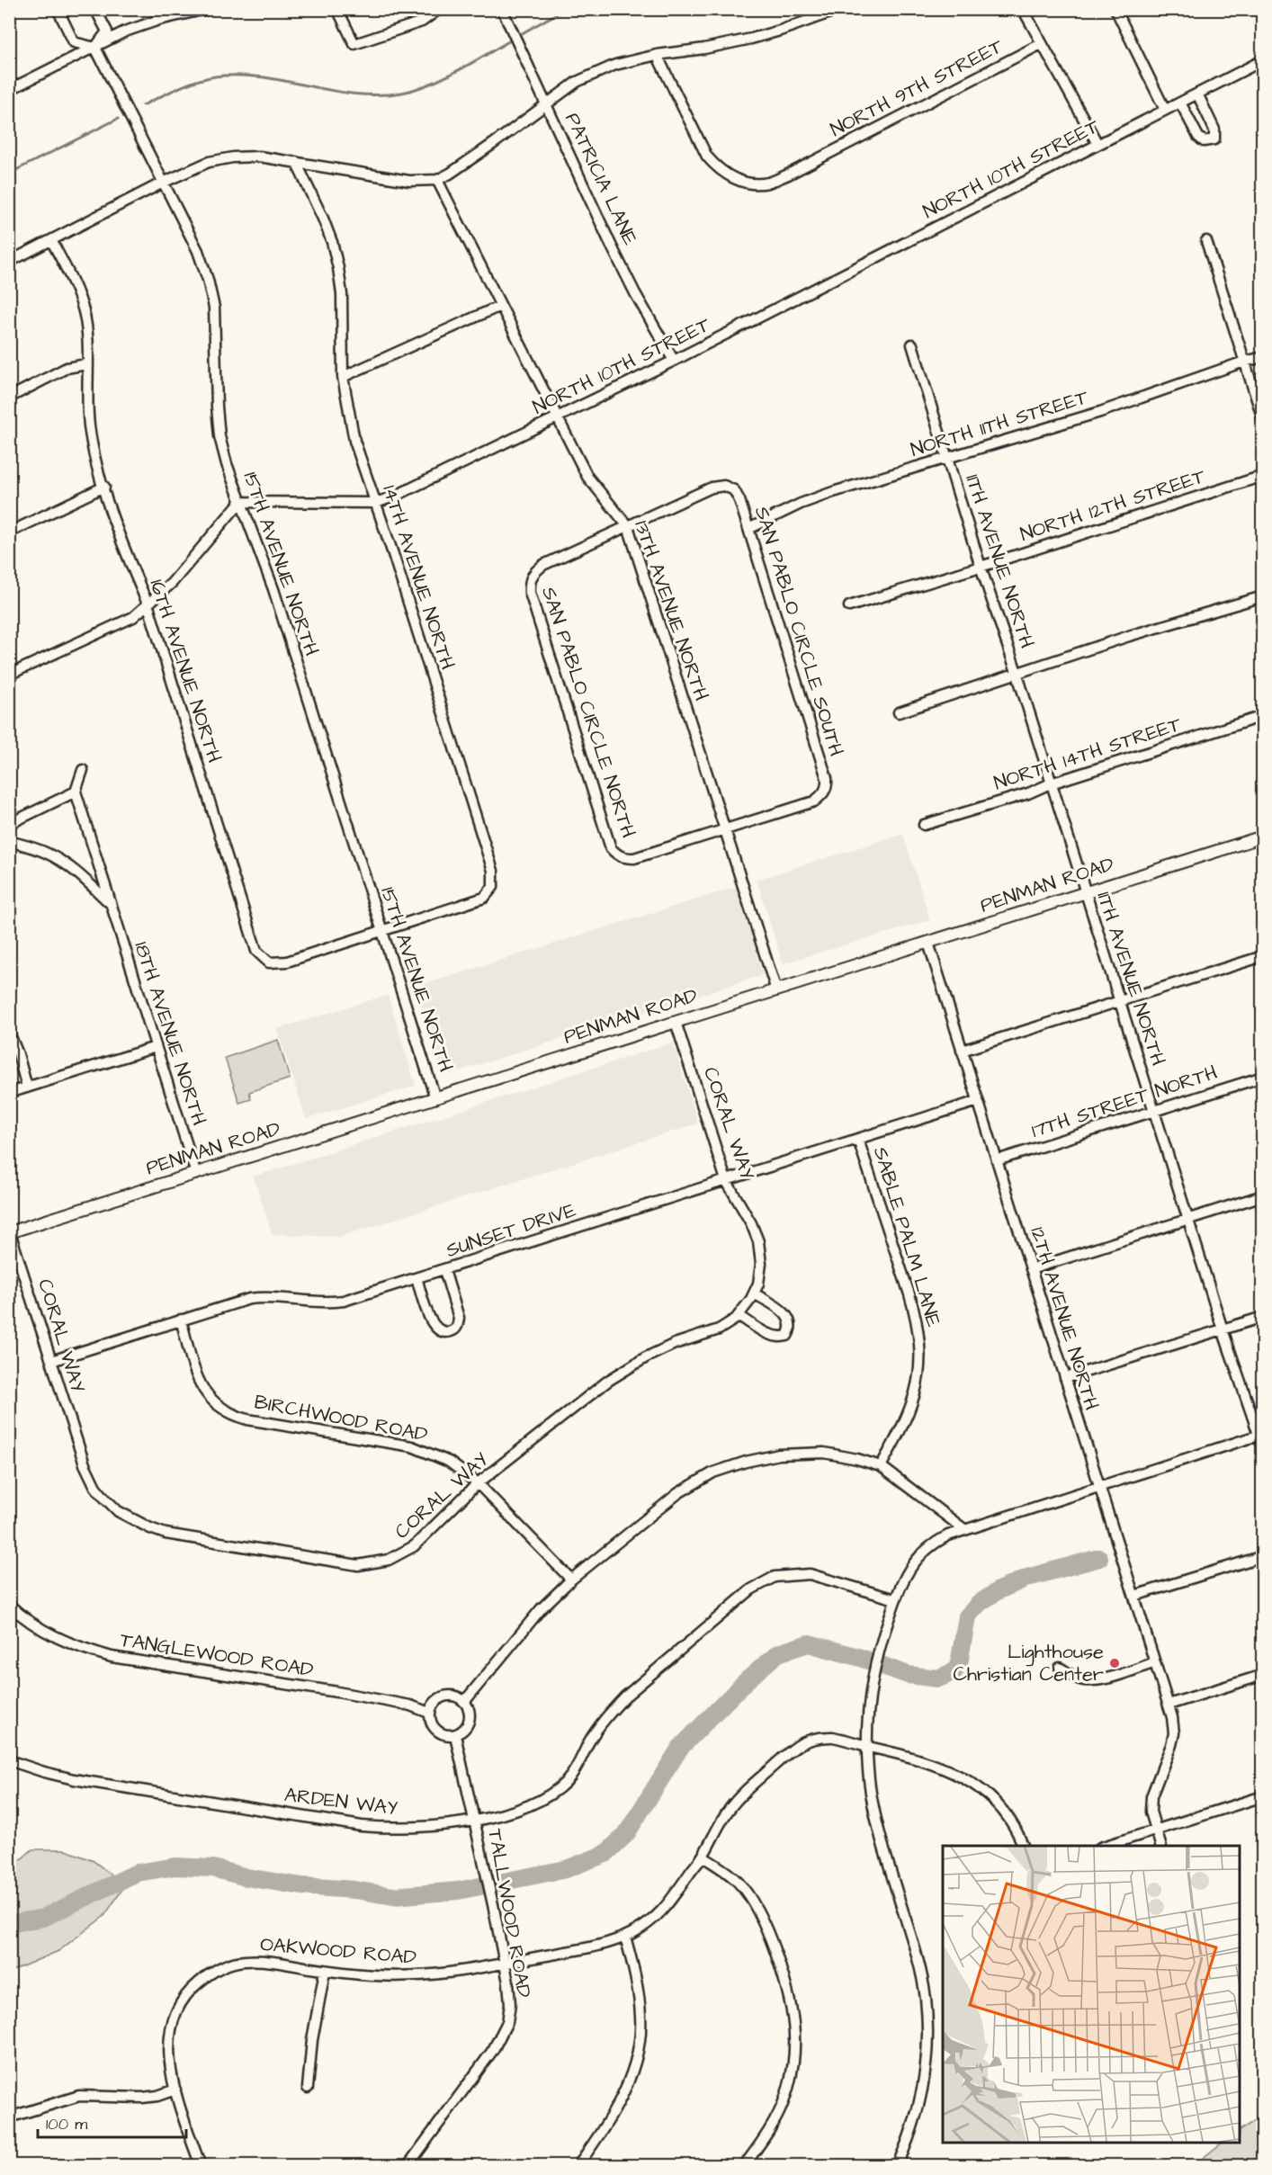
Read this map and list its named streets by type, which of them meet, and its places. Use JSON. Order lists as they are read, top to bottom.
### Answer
{
  "streets": {
    "street": [
      "NORTH 9TH STREET",
      "NORTH 10TH STREET",
      "PATRICIA LANE",
      "NORTH 11TH STREET",
      "NORTH 12TH STREET",
      "11TH AVENUE NORTH",
      "15TH AVENUE NORTH",
      "14TH AVENUE NORTH",
      "13TH AVENUE NORTH",
      "SAN PABLO CIRCLE SOUTH",
      "16TH AVENUE NORTH",
      "SAN PABLO CIRCLE NORTH",
      "NORTH 14TH STREET",
      "PENMAN ROAD",
      "18TH AVENUE NORTH",
      "17TH STREET NORTH",
      "CORAL WAY",
      "SUNSET DRIVE",
      "SABLE PALM LANE",
      "12TH AVENUE NORTH",
      "BIRCHWOOD ROAD",
      "TANGLEWOOD ROAD",
      "ARDEN WAY",
      "TALLWOOD ROAD",
      "OAKWOOD ROAD"
    ]
  },
  "crossings": [
    ["NORTH 10TH STREET", "PATRICIA LANE"],
    ["NORTH 10TH STREET", "15TH AVENUE NORTH"],
    ["NORTH 10TH STREET", "14TH AVENUE NORTH"],
    ["NORTH 10TH STREET", "13TH AVENUE NORTH"],
    ["NORTH 11TH STREET", "11TH AVENUE NORTH"],
    ["NORTH 11TH STREET", "SAN PABLO CIRCLE SOUTH"],
    ["NORTH 12TH STREET", "11TH AVENUE NORTH"],
    ["11TH AVENUE NORTH", "NORTH 14TH STREET"],
    ["11TH AVENUE NORTH", "PENMAN ROAD"],
    ["11TH AVENUE NORTH", "17TH STREET NORTH"],
    ["15TH AVENUE NORTH", "14TH AVENUE NORTH"],
    ["15TH AVENUE NORTH", "16TH AVENUE NORTH"],
    ["15TH AVENUE NORTH", "PENMAN ROAD"],
    ["14TH AVENUE NORTH", "16TH AVENUE NORTH"],
    ["13TH AVENUE NORTH", "SAN PABLO CIRCLE SOUTH"],
    ["13TH AVENUE NORTH", "SAN PABLO CIRCLE NORTH"],
    ["13TH AVENUE NORTH", "PENMAN ROAD"],
    ["SAN PABLO CIRCLE SOUTH", "SAN PABLO CIRCLE NORTH"],
    ["PENMAN ROAD", "18TH AVENUE NORTH"],
    ["PENMAN ROAD", "CORAL WAY"],
    ["PENMAN ROAD", "12TH AVENUE NORTH"],
    ["17TH STREET NORTH", "12TH AVENUE NORTH"],
    ["CORAL WAY", "SUNSET DRIVE"],
    ["CORAL WAY", "BIRCHWOOD ROAD"],
    ["SUNSET DRIVE", "SABLE PALM LANE"],
    ["SUNSET DRIVE", "12TH AVENUE NORTH"],
    ["SUNSET DRIVE", "BIRCHWOOD ROAD"],
    ["TANGLEWOOD ROAD", "TALLWOOD ROAD"],
    ["ARDEN WAY", "TALLWOOD ROAD"],
    ["TALLWOOD ROAD", "OAKWOOD ROAD"]
  ],
  "places": ["Lighthouse Christian Center"],
  "scale_bar": "100 m"
}
